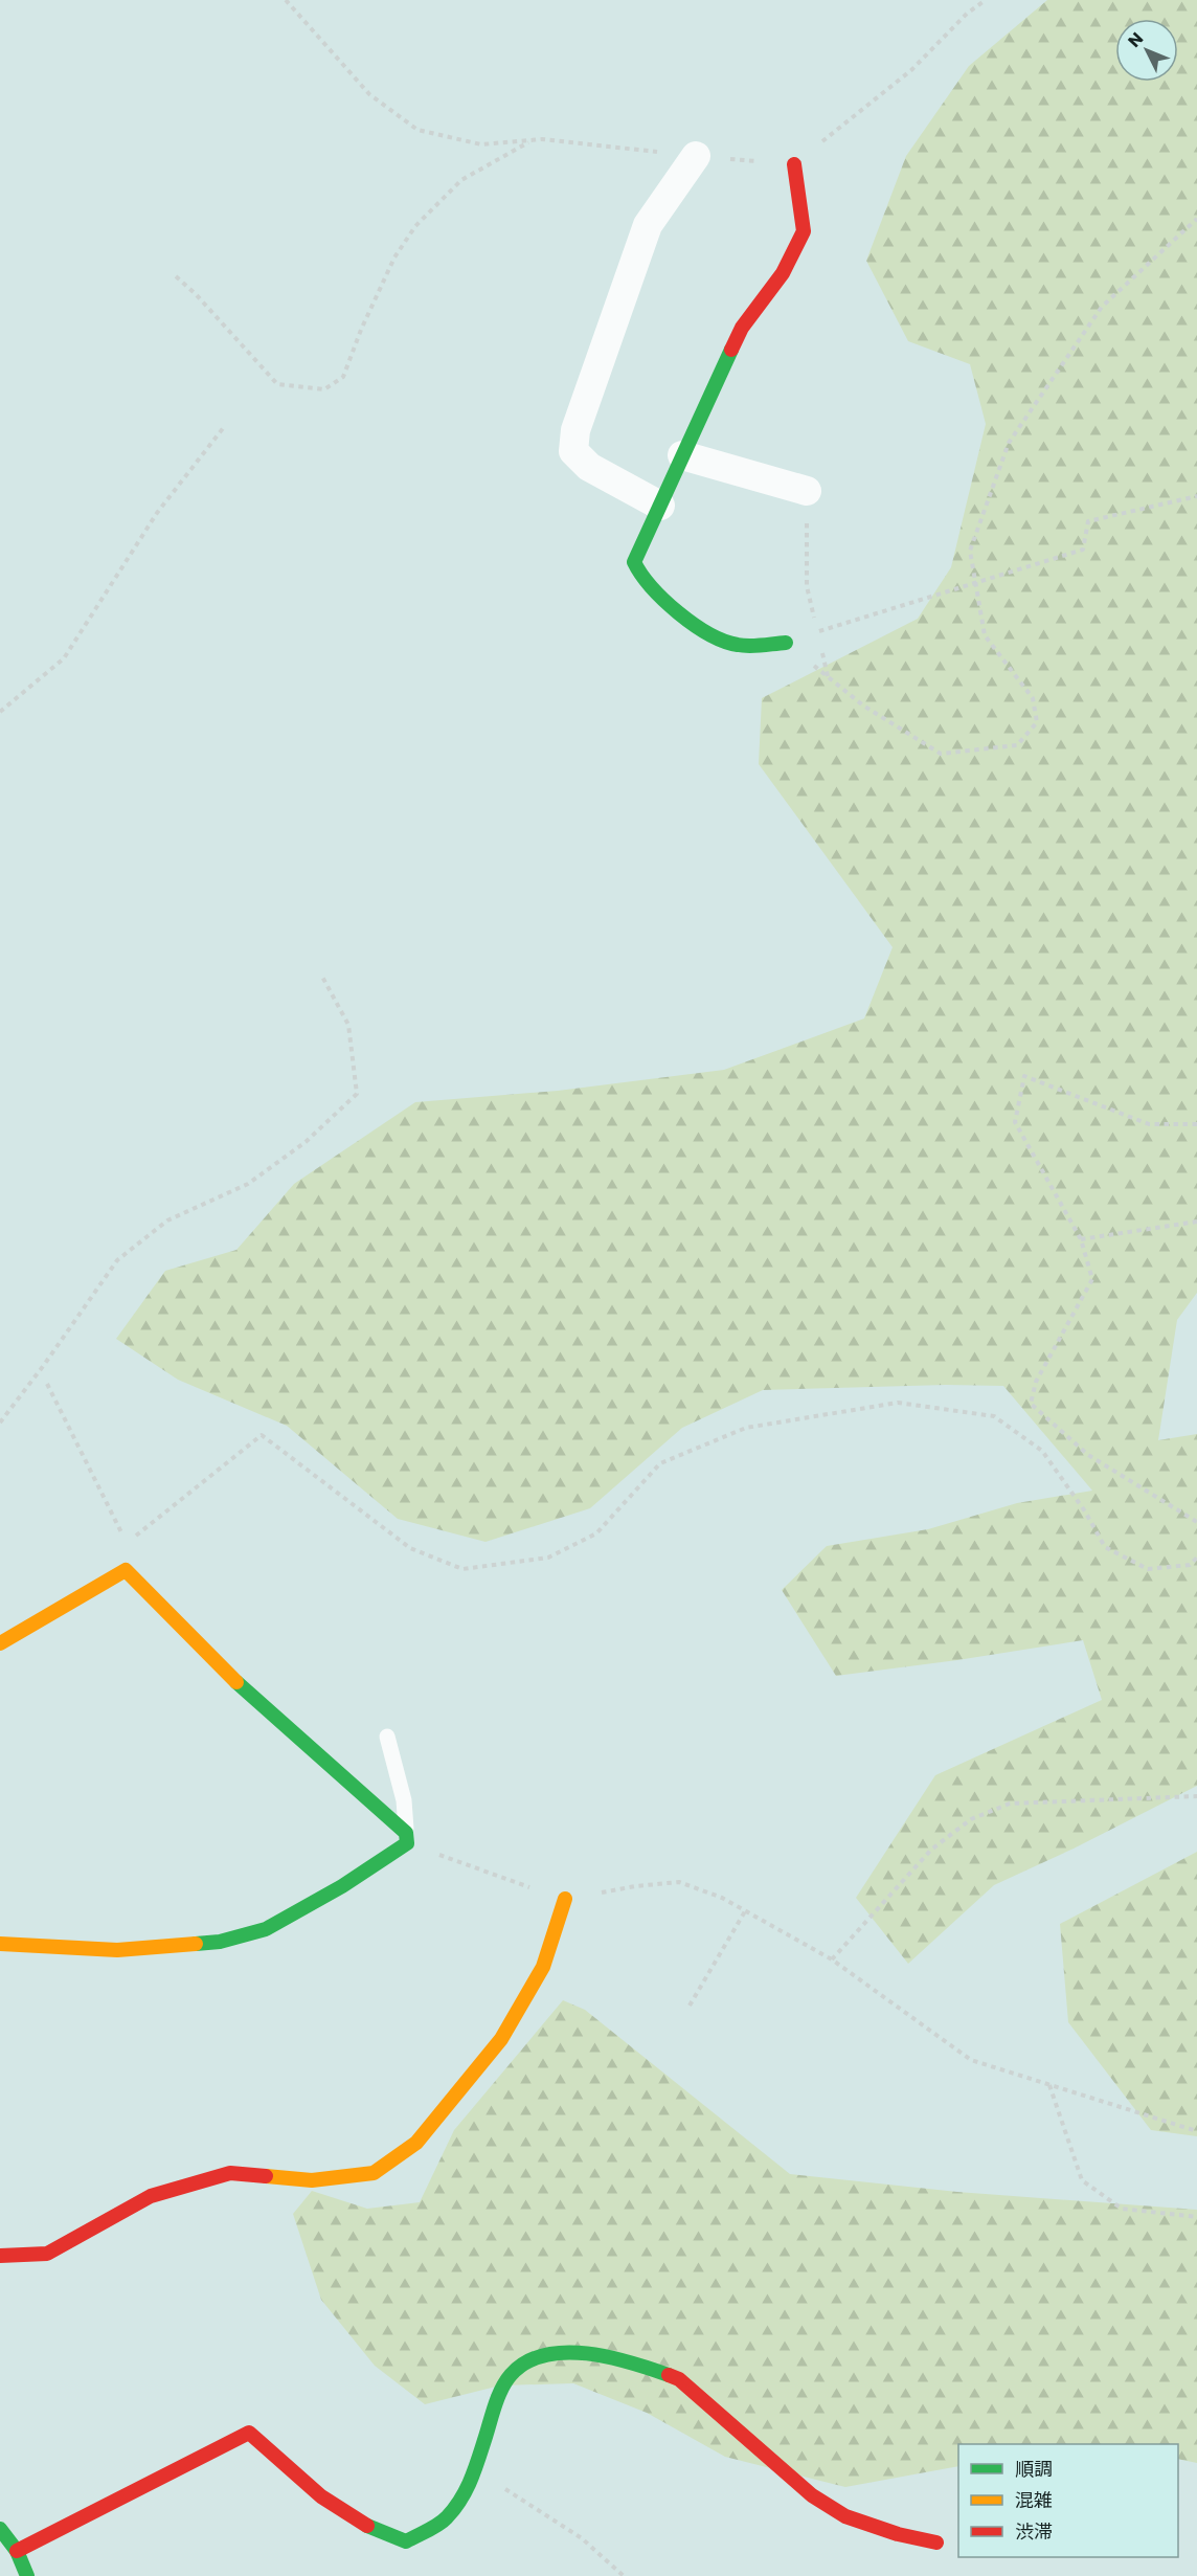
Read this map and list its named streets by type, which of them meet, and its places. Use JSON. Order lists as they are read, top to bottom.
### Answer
{
  "legend": ["順調", "混雑", "渋滞"],
  "north": "top left"
}
